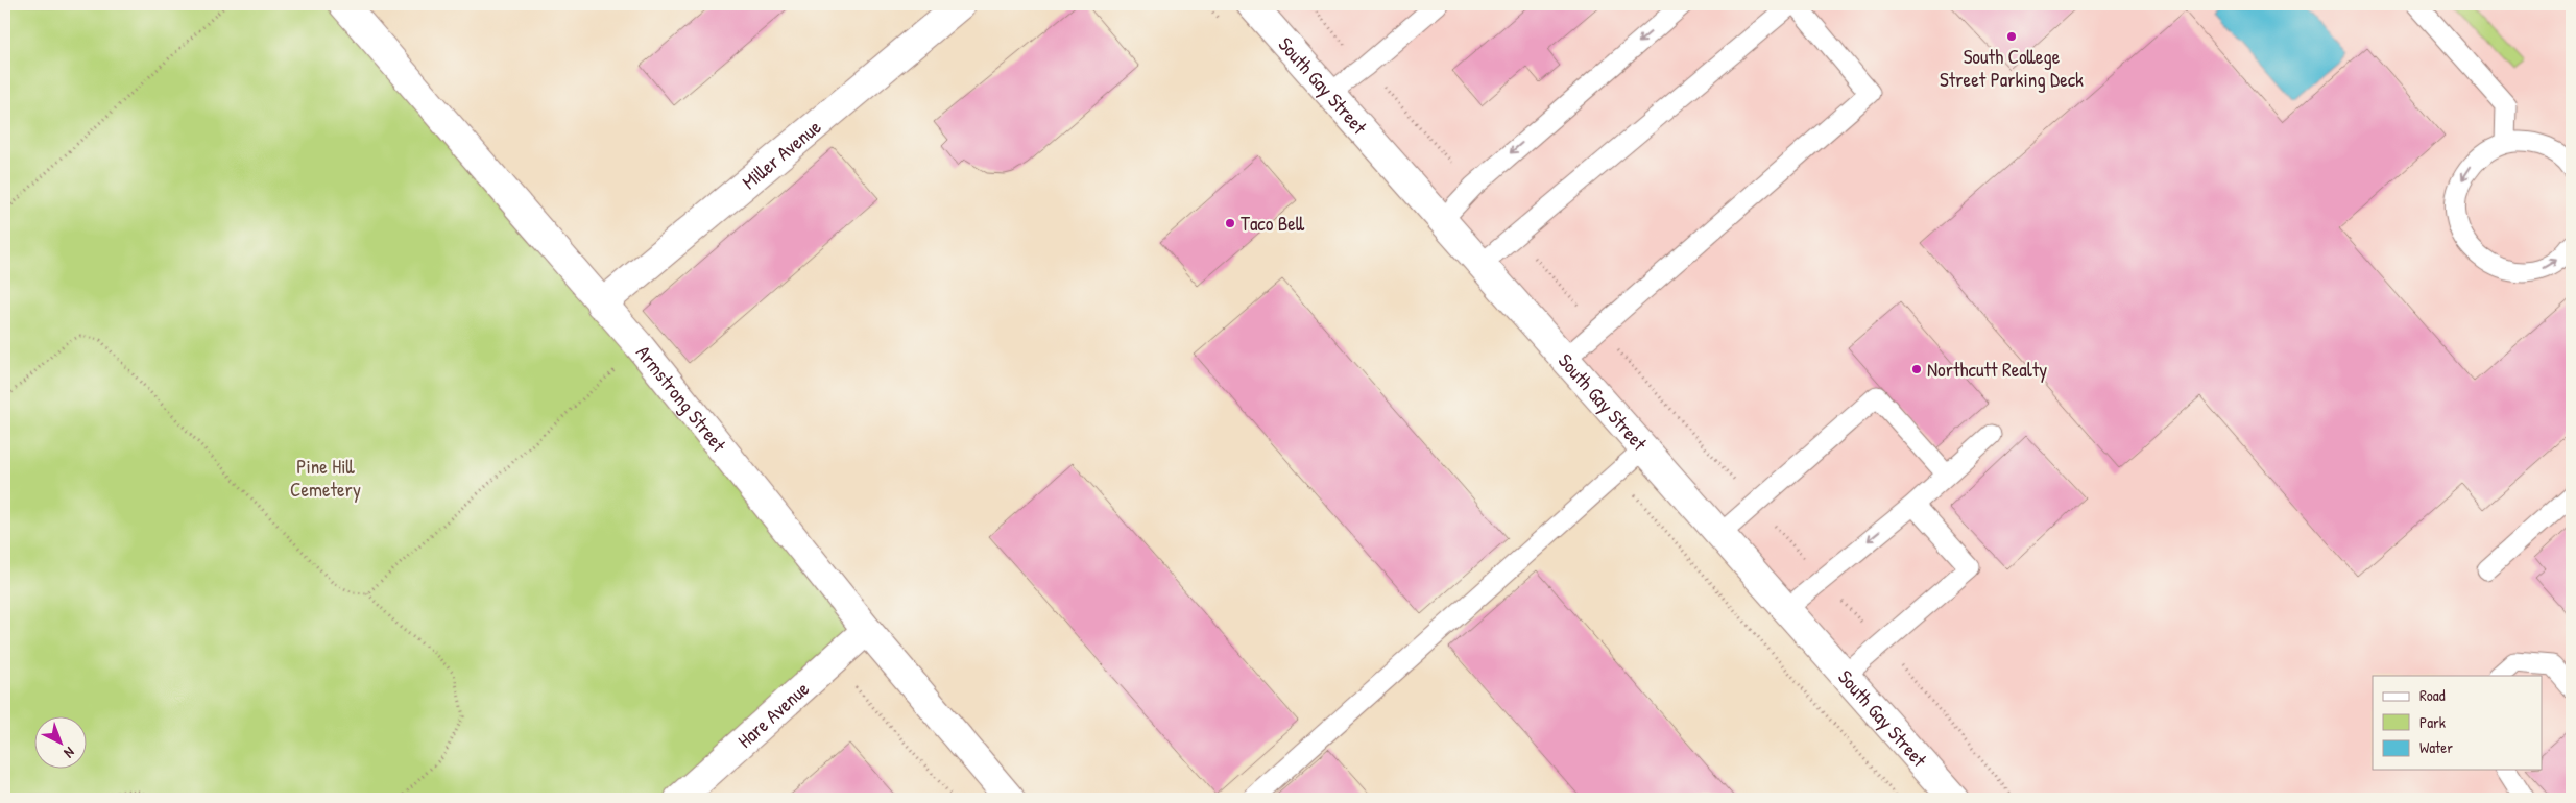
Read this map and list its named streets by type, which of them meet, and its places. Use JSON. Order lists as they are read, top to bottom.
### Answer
{
  "streets": {
    "street": [
      "South Gay Street",
      "Miller Avenue",
      "Armstrong Street",
      "Hare Avenue"
    ]
  },
  "crossings": [
    ["Miller Avenue", "Armstrong Street"],
    ["Armstrong Street", "Hare Avenue"]
  ],
  "parks": ["Pine Hill Cemetery"],
  "places": ["South College Street Parking Deck", "Taco Bell", "Northcutt Realty"],
  "legend": ["Road", "Park", "Water"],
  "north": "bottom right"
}
